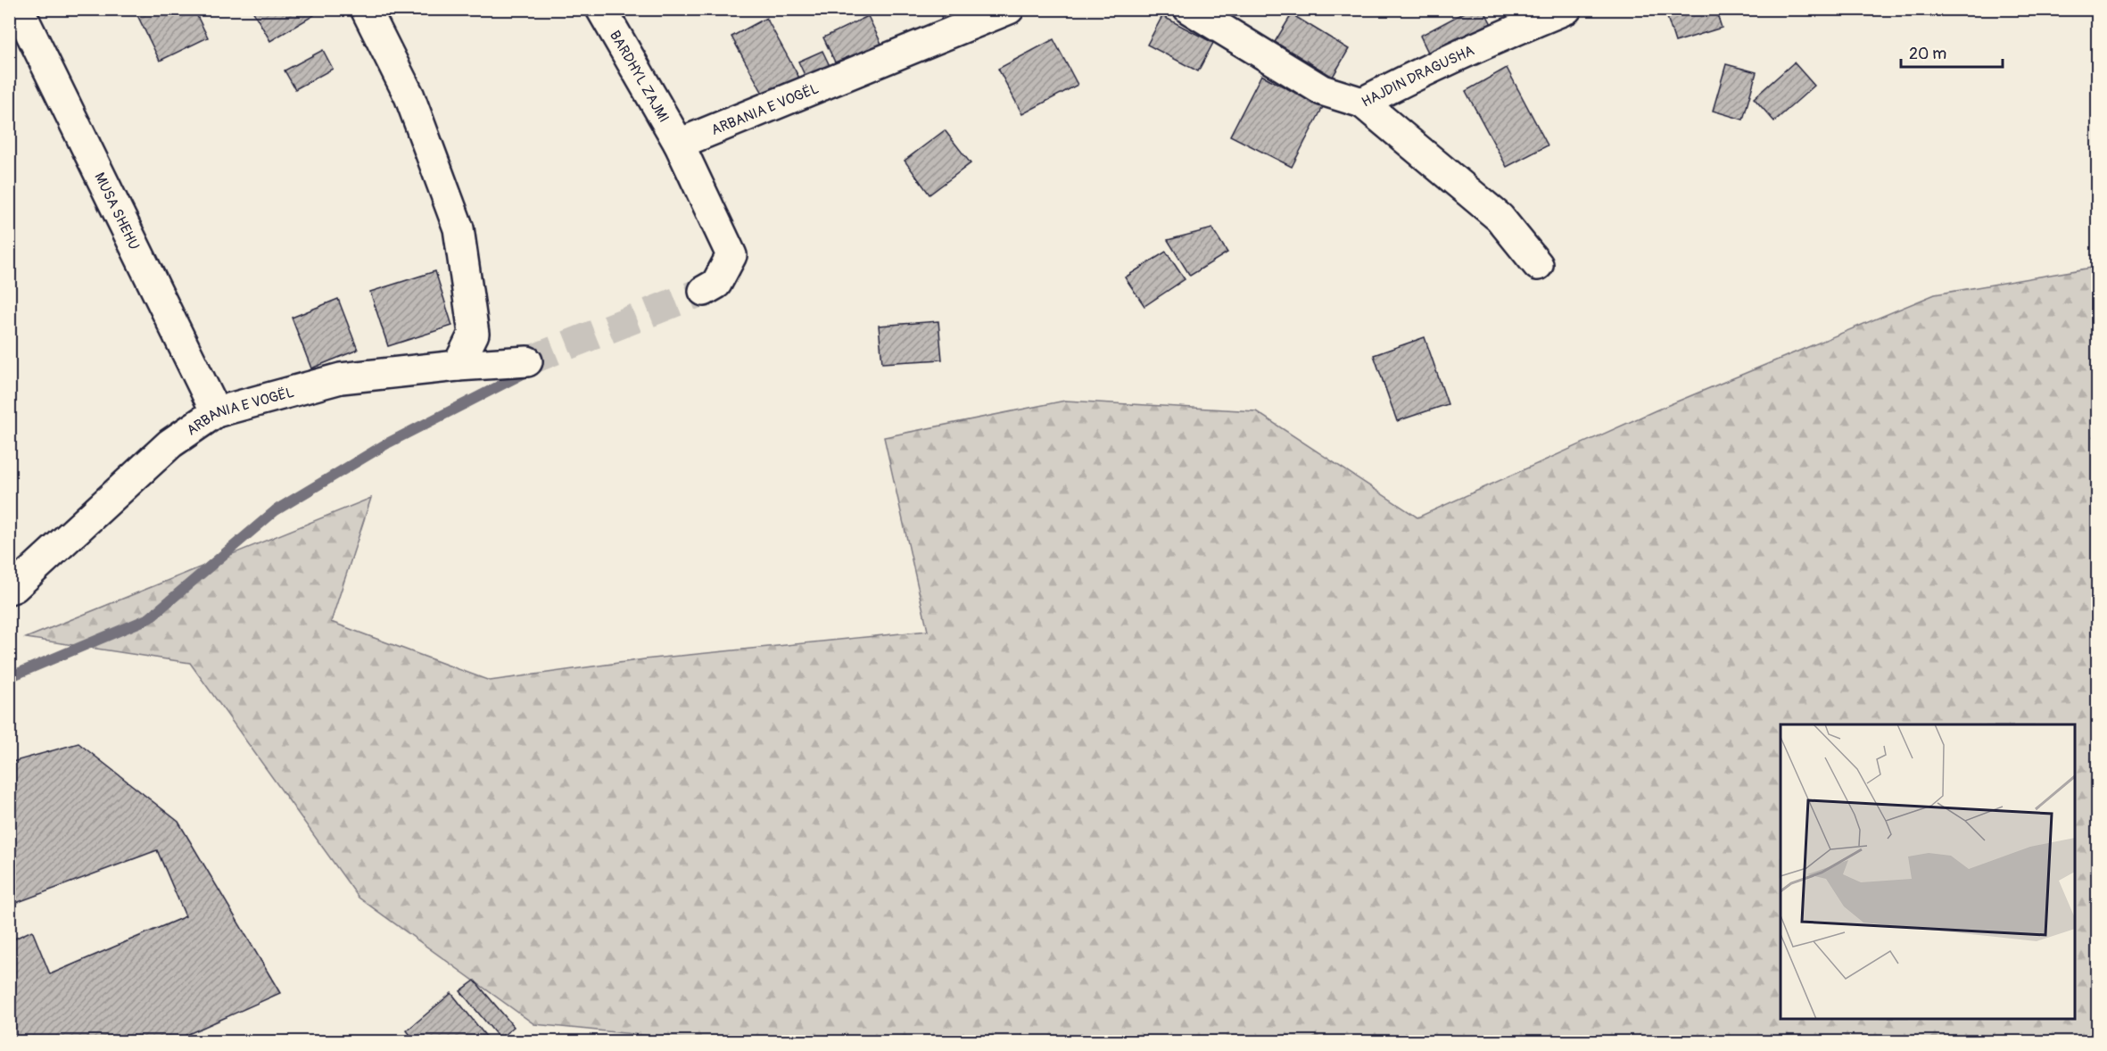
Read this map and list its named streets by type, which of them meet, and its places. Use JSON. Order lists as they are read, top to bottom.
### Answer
{
  "streets": {
    "street": [
      "HAJDIN DRAGUSHA",
      "BARDHYL ZAJMI",
      "ARBANIA E VOGËL",
      "MUSA SHEHU"
    ]
  },
  "crossings": [
    ["BARDHYL ZAJMI", "ARBANIA E VOGËL"],
    ["ARBANIA E VOGËL", "MUSA SHEHU"]
  ],
  "scale_bar": "20 m"
}
